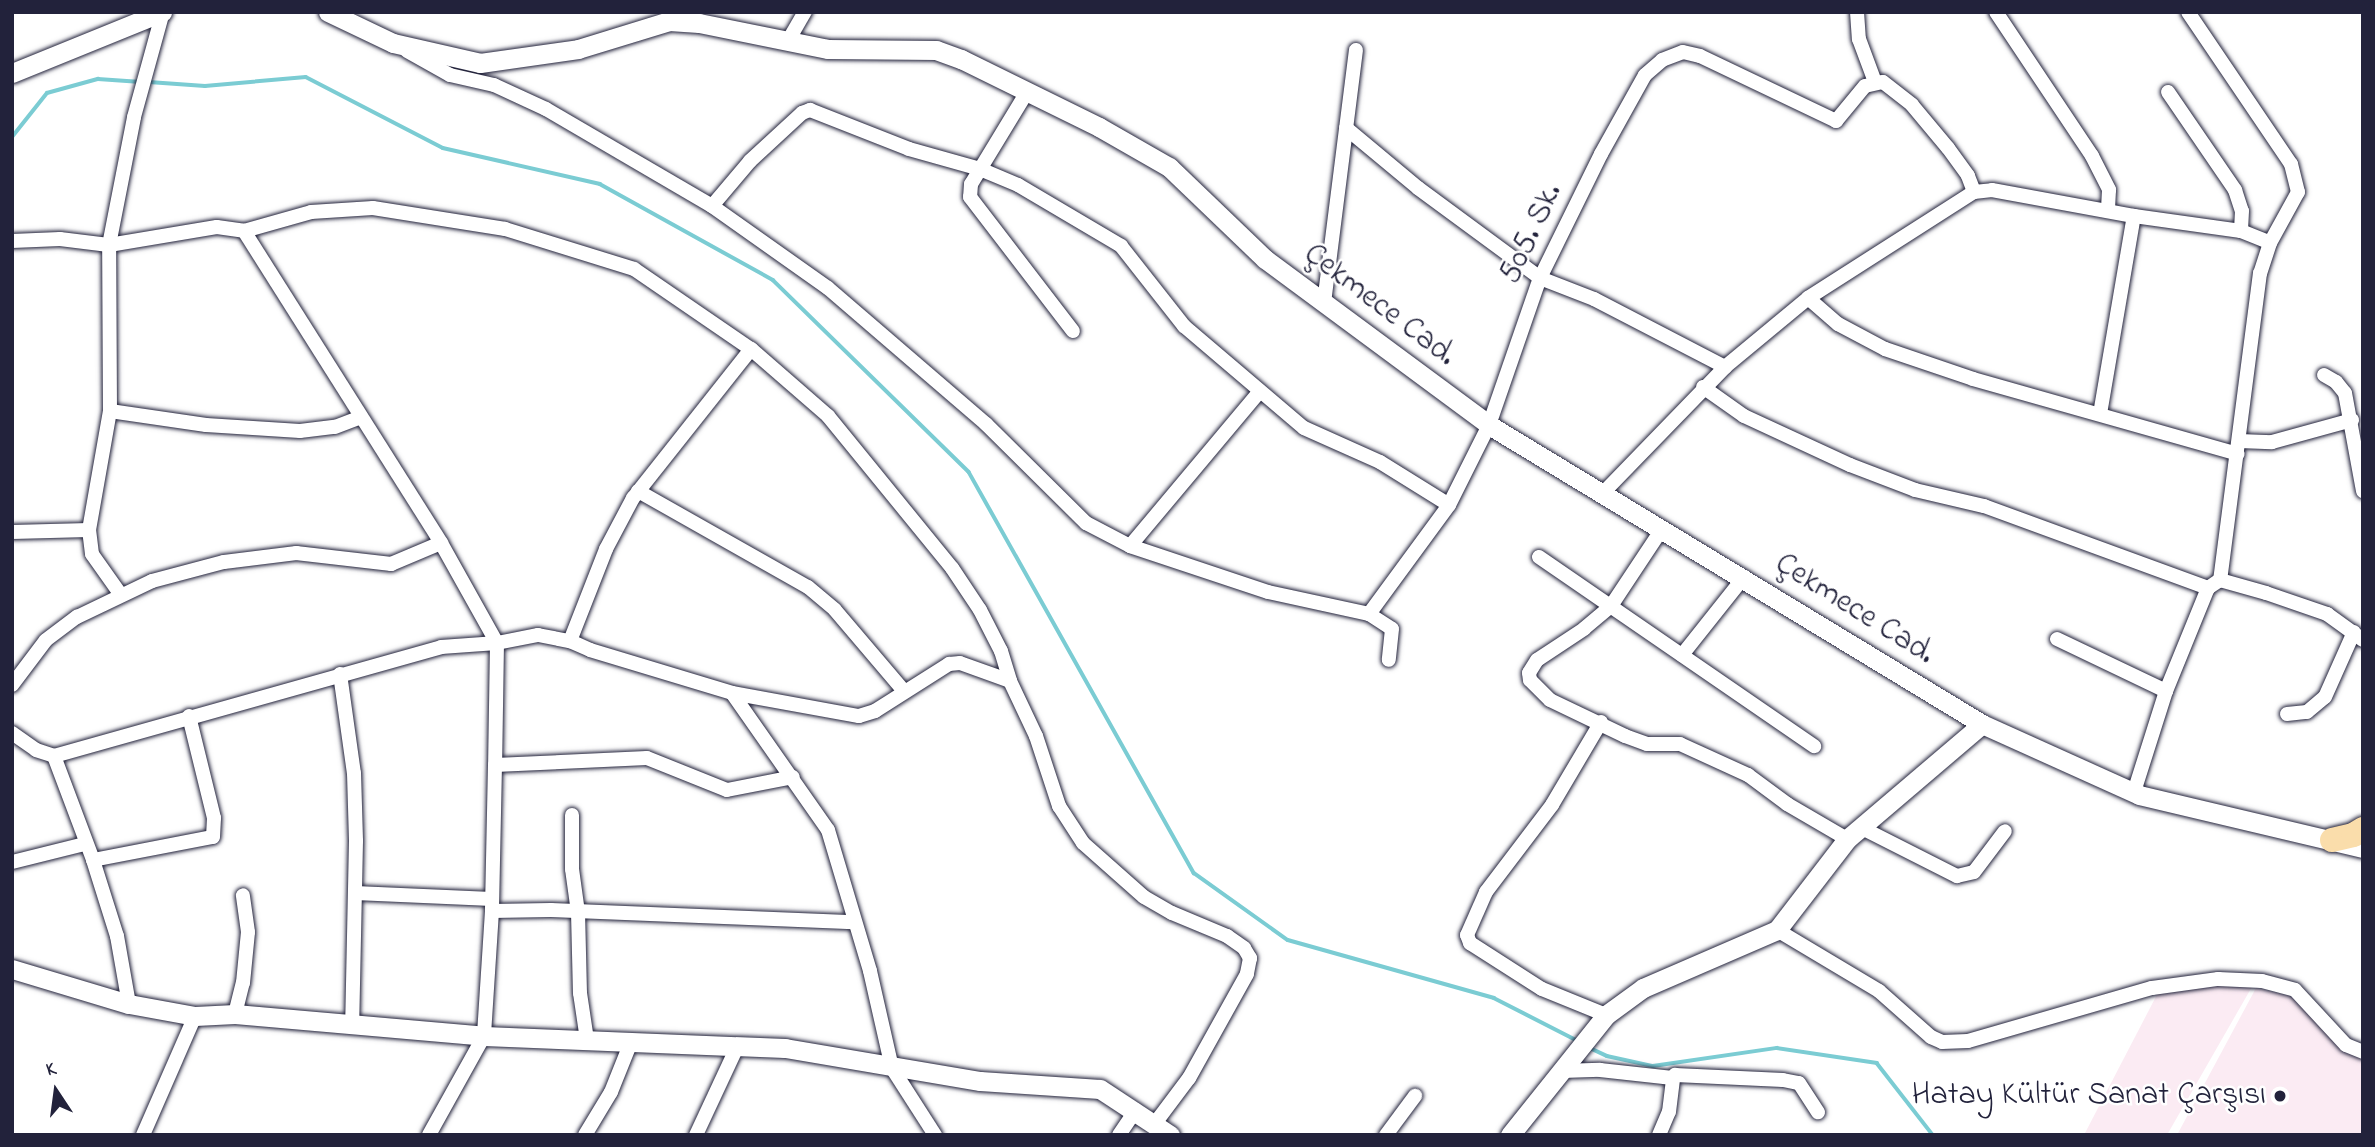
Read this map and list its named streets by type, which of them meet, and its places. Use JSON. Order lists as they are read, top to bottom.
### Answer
{
  "streets": {
    "street": ["505. Sk.", "Çekmece Cad."]
  },
  "crossings": [
    ["505. Sk.", "Çekmece Cad."]
  ],
  "places": ["Hatay Kültür Sanat Çarşısı"],
  "north": "top"
}
